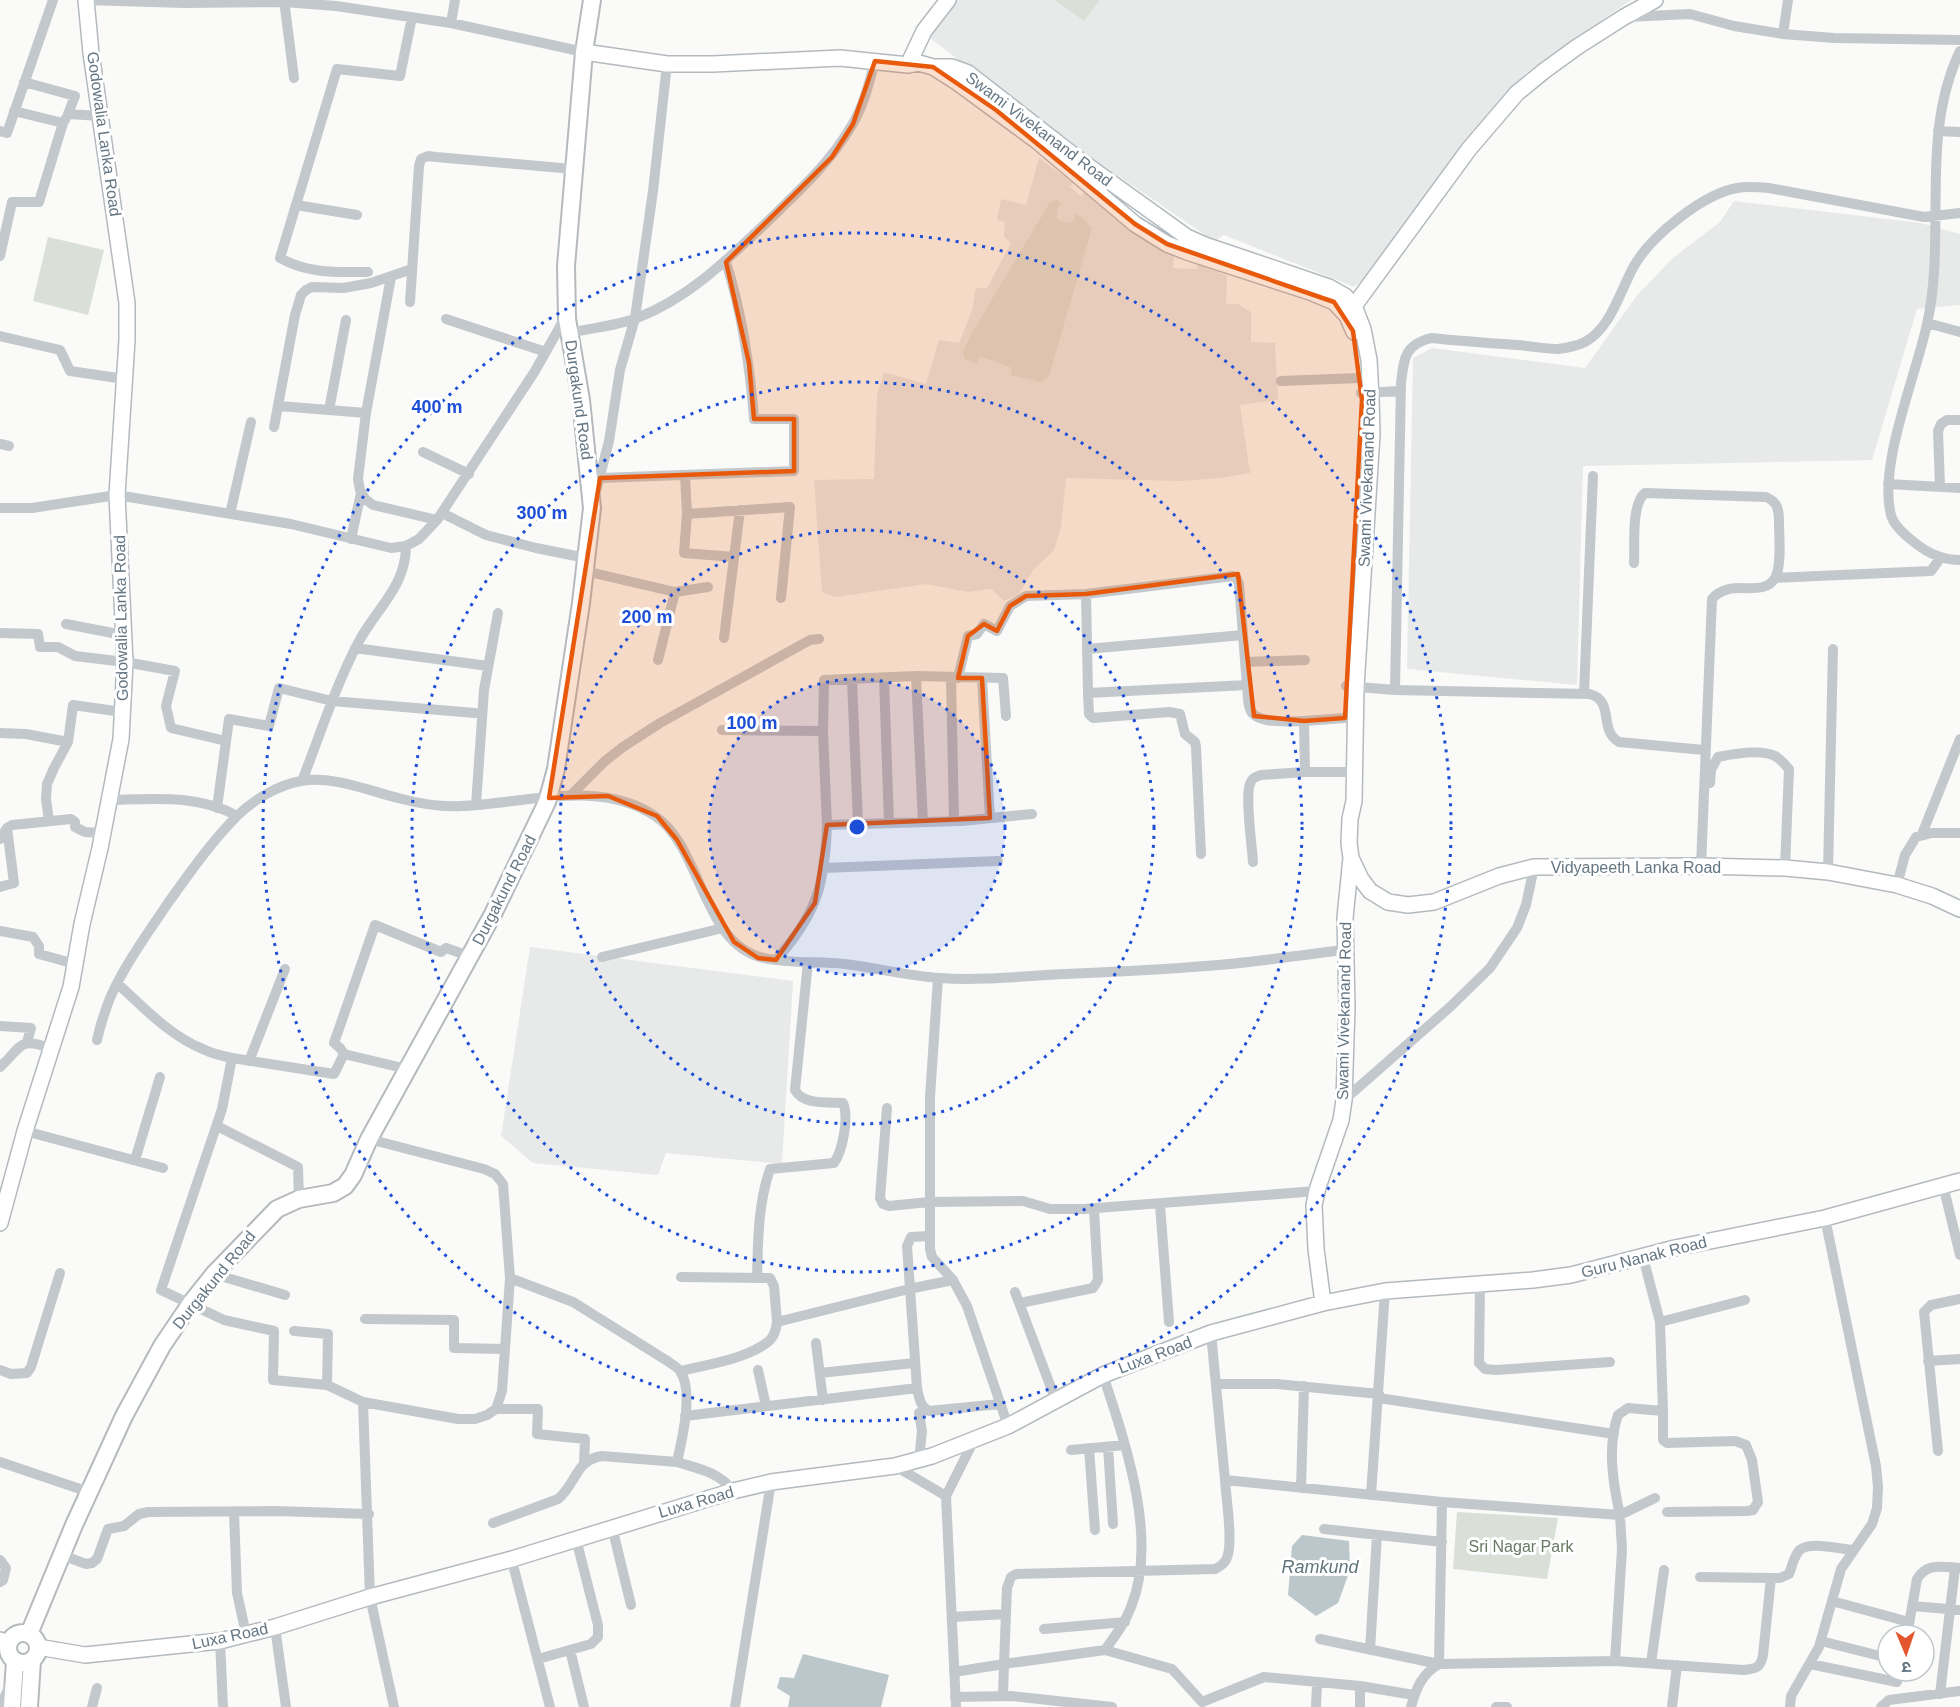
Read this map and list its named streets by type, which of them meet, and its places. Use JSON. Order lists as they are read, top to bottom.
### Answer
{
  "streets": {
    "main road": ["Durgakund Road"],
    "street": [
      "Swami Vivekanand Road",
      "Godowalia Lanka Road",
      "Vidyapeeth Lanka Road",
      "Guru Nanak Road",
      "Luxa Road"
    ]
  },
  "crossings": [
    ["Swami Vivekanand Road", "Durgakund Road"],
    ["Swami Vivekanand Road", "Vidyapeeth Lanka Road"],
    ["Swami Vivekanand Road", "Guru Nanak Road"],
    ["Swami Vivekanand Road", "Luxa Road"],
    ["Durgakund Road", "Luxa Road"],
    ["Guru Nanak Road", "Luxa Road"]
  ],
  "water": ["Ramkund"],
  "parks": ["Sri Nagar Park"],
  "north": "bottom",
  "rings": [
    "400 m",
    "300 m",
    "200 m",
    "100 m"
  ]
}
